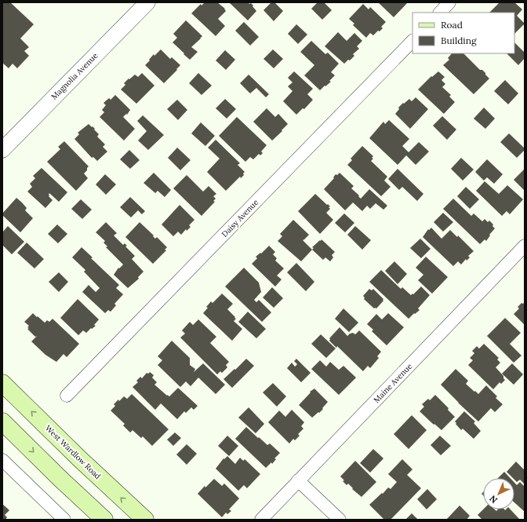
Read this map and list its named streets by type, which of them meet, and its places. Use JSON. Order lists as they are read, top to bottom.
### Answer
{
  "streets": {
    "main road": ["West Wardlow Road"],
    "street": ["Magnolia Avenue", "Daisy Avenue", "Maine Avenue"]
  },
  "legend": ["Road", "Building"],
  "north": "bottom left"
}
